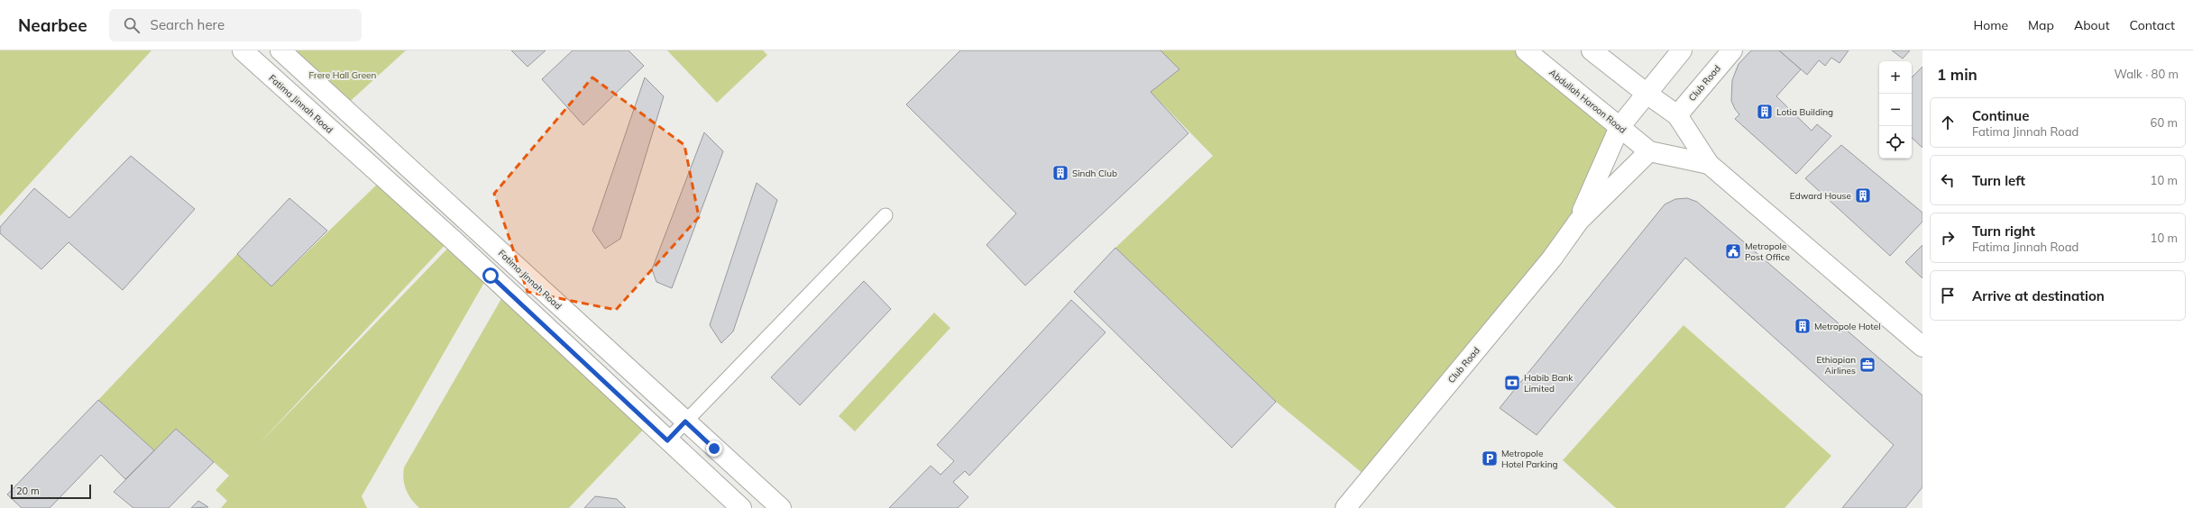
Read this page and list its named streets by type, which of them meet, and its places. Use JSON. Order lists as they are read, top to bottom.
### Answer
{
  "streets": {
    "main road": ["Club Road", "Abdullah Haroon Road", "Fatima Jinnah Road"]
  },
  "parks": ["Frere Hall Green"],
  "places": {
    "building": [
      "Lotia Building",
      "Sindh Club",
      "Edward House",
      "Metropole Hotel"
    ],
    "public building": ["Metropole Post Office"],
    "office": ["Ethiopian Airlines"],
    "bank": ["Habib Bank Limited"],
    "parking": ["Metropole Hotel Parking"]
  },
  "scale_bar": "20 m",
  "page": {
    "header": "Nearbee",
    "search": "Search here",
    "nav": [
      "Home",
      "Map",
      "About",
      "Contact"
    ],
    "heading": ["1 min", "Walk · 80 m"],
    "map_buttons": ["+", "−"],
    "list": [
      ["Continue", "Fatima Jinnah Road", "60 m"],
      ["Turn left", "10 m"],
      ["Turn right", "Fatima Jinnah Road", "10 m"],
      "Arrive at destination"
    ],
    "scale": "20 m"
  }
}
